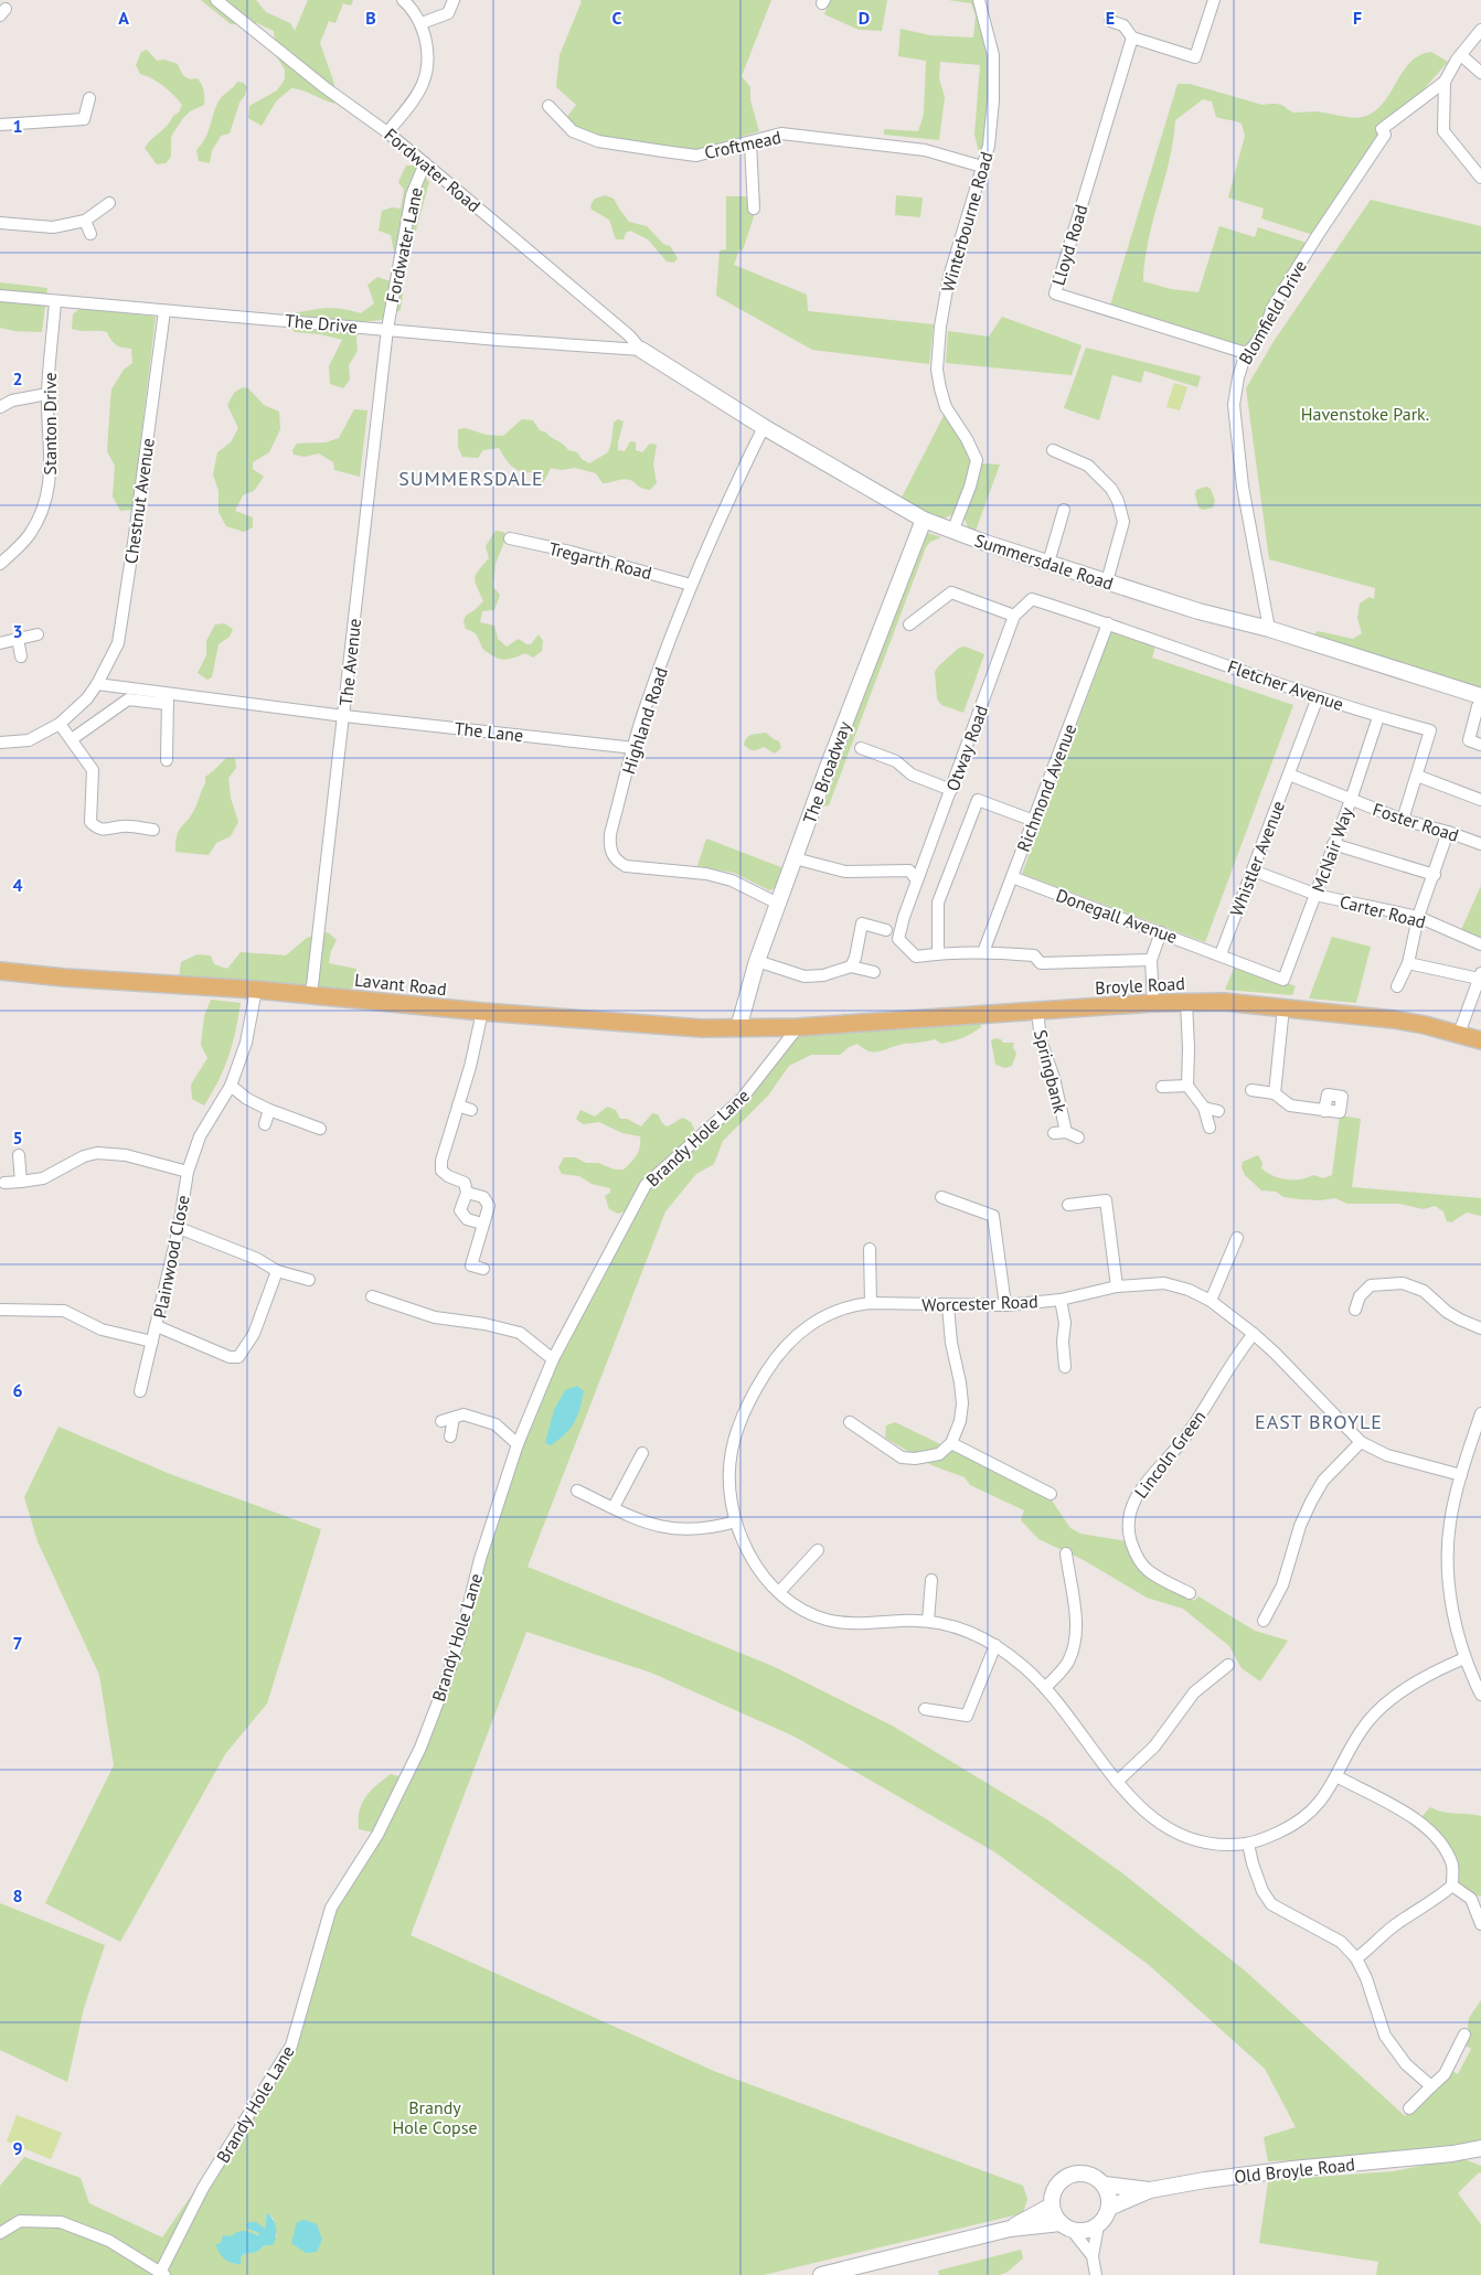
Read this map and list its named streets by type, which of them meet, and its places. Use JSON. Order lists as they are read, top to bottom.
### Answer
{
  "streets": {
    "main road": ["Lavant Road", "Broyle Road"],
    "street": [
      "Croftmead",
      "Fordwater Road",
      "Winterbourne Road",
      "Fordwater Lane",
      "Lloyd Road",
      "Blomfield Drive",
      "The Drive",
      "Stanton Drive",
      "Chestnut Avenue",
      "Tregarth Road",
      "Summersdale Road",
      "The Avenue",
      "Fletcher Avenue",
      "Highland Road",
      "The Lane",
      "Otway Road",
      "The Broadway",
      "Richmond Avenue",
      "Foster Road",
      "McNair Way",
      "Whistler Avenue",
      "Carter Road",
      "Donegall Avenue",
      "Springbank",
      "Brandy Hole Lane",
      "Plainwood Close",
      "Worcester Road",
      "Lincoln Green",
      "Old Broyle Road"
    ]
  },
  "crossings": [
    ["Croftmead", "Winterbourne Road"],
    ["Fordwater Road", "Fordwater Lane"],
    ["Fordwater Road", "The Drive"],
    ["Fordwater Road", "Summersdale Road"],
    ["Winterbourne Road", "Summersdale Road"],
    ["Fordwater Lane", "The Drive"],
    ["Fordwater Lane", "The Avenue"],
    ["Lloyd Road", "Blomfield Drive"],
    ["Blomfield Drive", "Summersdale Road"],
    ["The Drive", "Stanton Drive"],
    ["The Drive", "Chestnut Avenue"],
    ["The Drive", "Summersdale Road"],
    ["The Drive", "The Avenue"],
    ["Tregarth Road", "Highland Road"],
    ["Summersdale Road", "Highland Road"],
    ["Summersdale Road", "The Broadway"],
    ["The Avenue", "The Lane"],
    ["The Avenue", "Lavant Road"],
    ["Fletcher Avenue", "Otway Road"],
    ["Fletcher Avenue", "Richmond Avenue"],
    ["Fletcher Avenue", "McNair Way"],
    ["Fletcher Avenue", "Whistler Avenue"],
    ["Highland Road", "The Lane"],
    ["Highland Road", "The Broadway"],
    ["Otway Road", "Richmond Avenue"],
    ["The Broadway", "Lavant Road"],
    ["Richmond Avenue", "Donegall Avenue"],
    ["Foster Road", "McNair Way"],
    ["Foster Road", "Whistler Avenue"],
    ["McNair Way", "Whistler Avenue"],
    ["McNair Way", "Carter Road"],
    ["McNair Way", "Donegall Avenue"],
    ["Whistler Avenue", "Carter Road"],
    ["Whistler Avenue", "Donegall Avenue"],
    ["Lavant Road", "Broyle Road"],
    ["Lavant Road", "Brandy Hole Lane"],
    ["Lavant Road", "Plainwood Close"],
    ["Broyle Road", "Springbank"],
    ["Broyle Road", "Brandy Hole Lane"],
    ["Worcester Road", "Lincoln Green"]
  ],
  "districts": ["SUMMERSDALE", "EAST BROYLE"],
  "parks": ["Havenstoke Park.", "Brandy Hole Copse"],
  "grid": {
    "columns": [
      "A",
      "B",
      "C",
      "D",
      "E",
      "F"
    ],
    "rows": [
      "1",
      "2",
      "3",
      "4",
      "5",
      "6",
      "7",
      "8",
      "9"
    ]
  }
}
